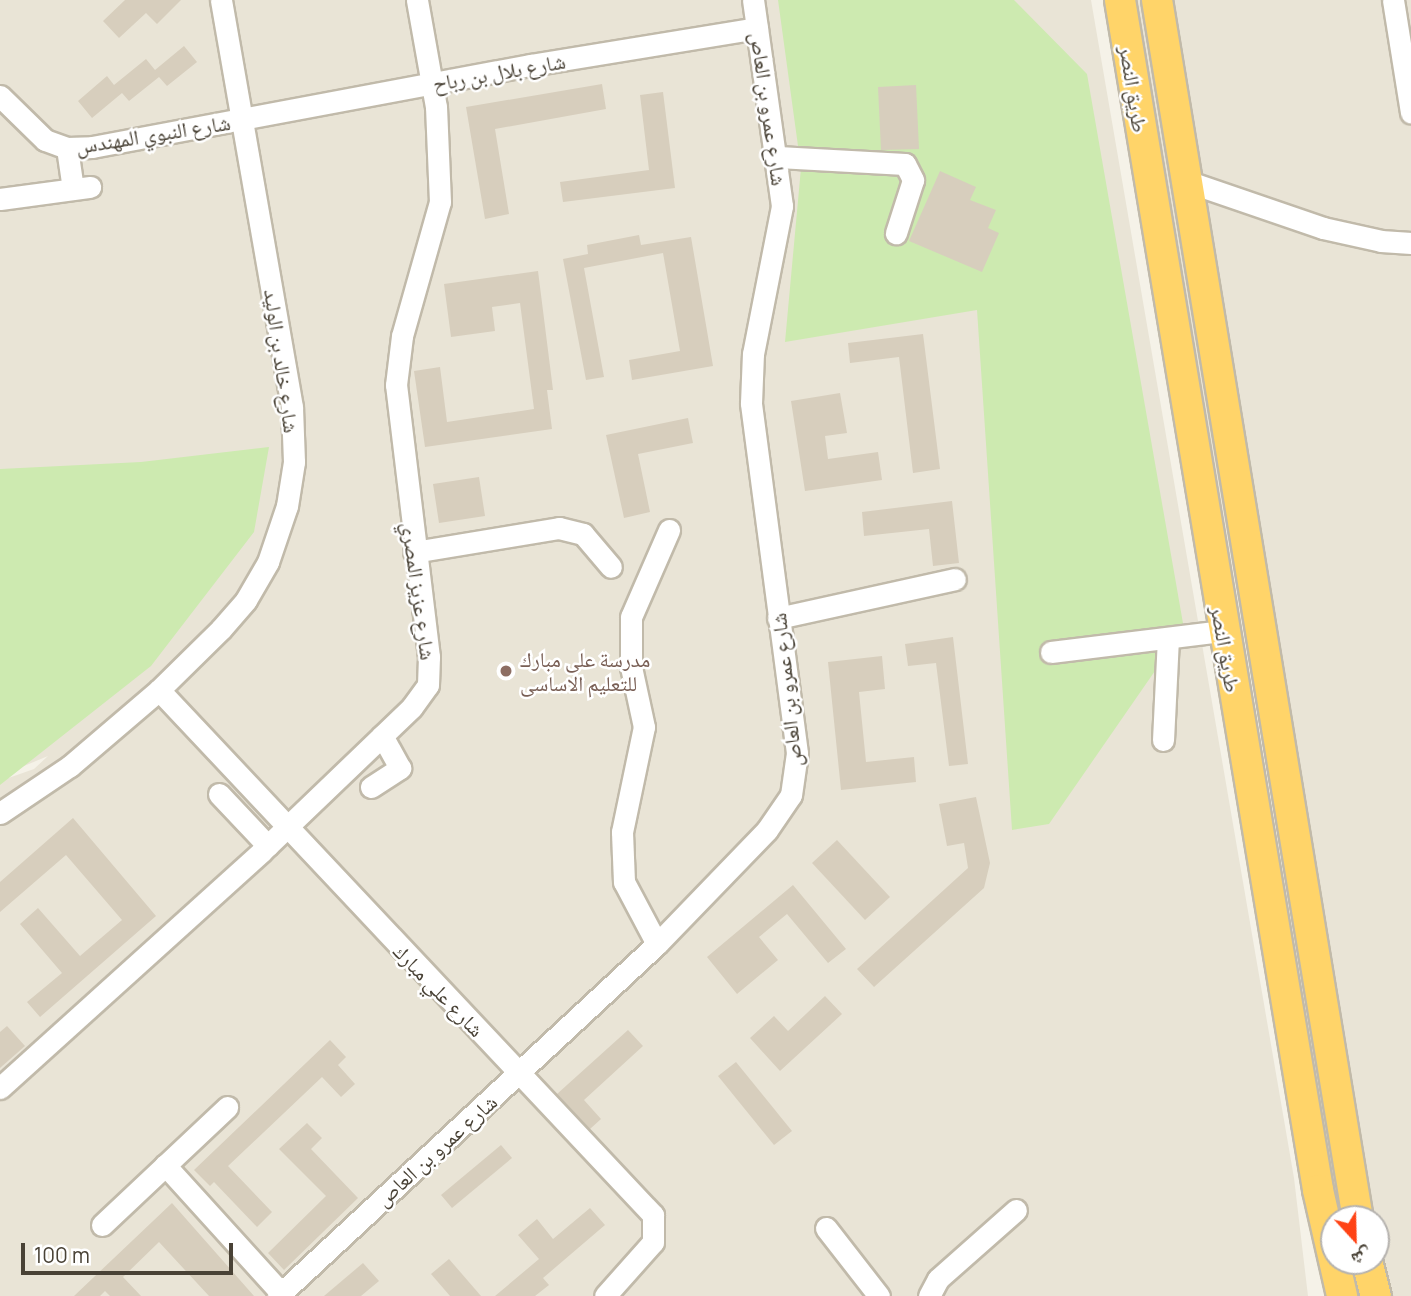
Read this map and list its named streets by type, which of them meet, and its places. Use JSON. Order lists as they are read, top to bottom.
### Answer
{
  "streets": {
    "highway": ["طريق النصر"],
    "street": [
      "شارع بلال بن رباح",
      "شارع عمرو بن العاص",
      "شارع النبوي المهندس",
      "شارع خالد بن الوليد",
      "شارع عزيز المصري",
      "شارع علي مبارك"
    ]
  },
  "crossings": [
    ["شارع بلال بن رباح", "شارع عمرو بن العاص"],
    ["شارع بلال بن رباح", "شارع النبوي المهندس"],
    ["شارع بلال بن رباح", "شارع خالد بن الوليد"],
    ["شارع بلال بن رباح", "شارع عزيز المصري"],
    ["شارع عمرو بن العاص", "شارع علي مبارك"],
    ["شارع النبوي المهندس", "شارع خالد بن الوليد"],
    ["شارع خالد بن الوليد", "شارع علي مبارك"],
    ["شارع عزيز المصري", "شارع علي مبارك"]
  ],
  "places": ["مدرسة على مبارك للتعليم الاساسى"],
  "scale_bar": "100 m",
  "north": "bottom"
}
